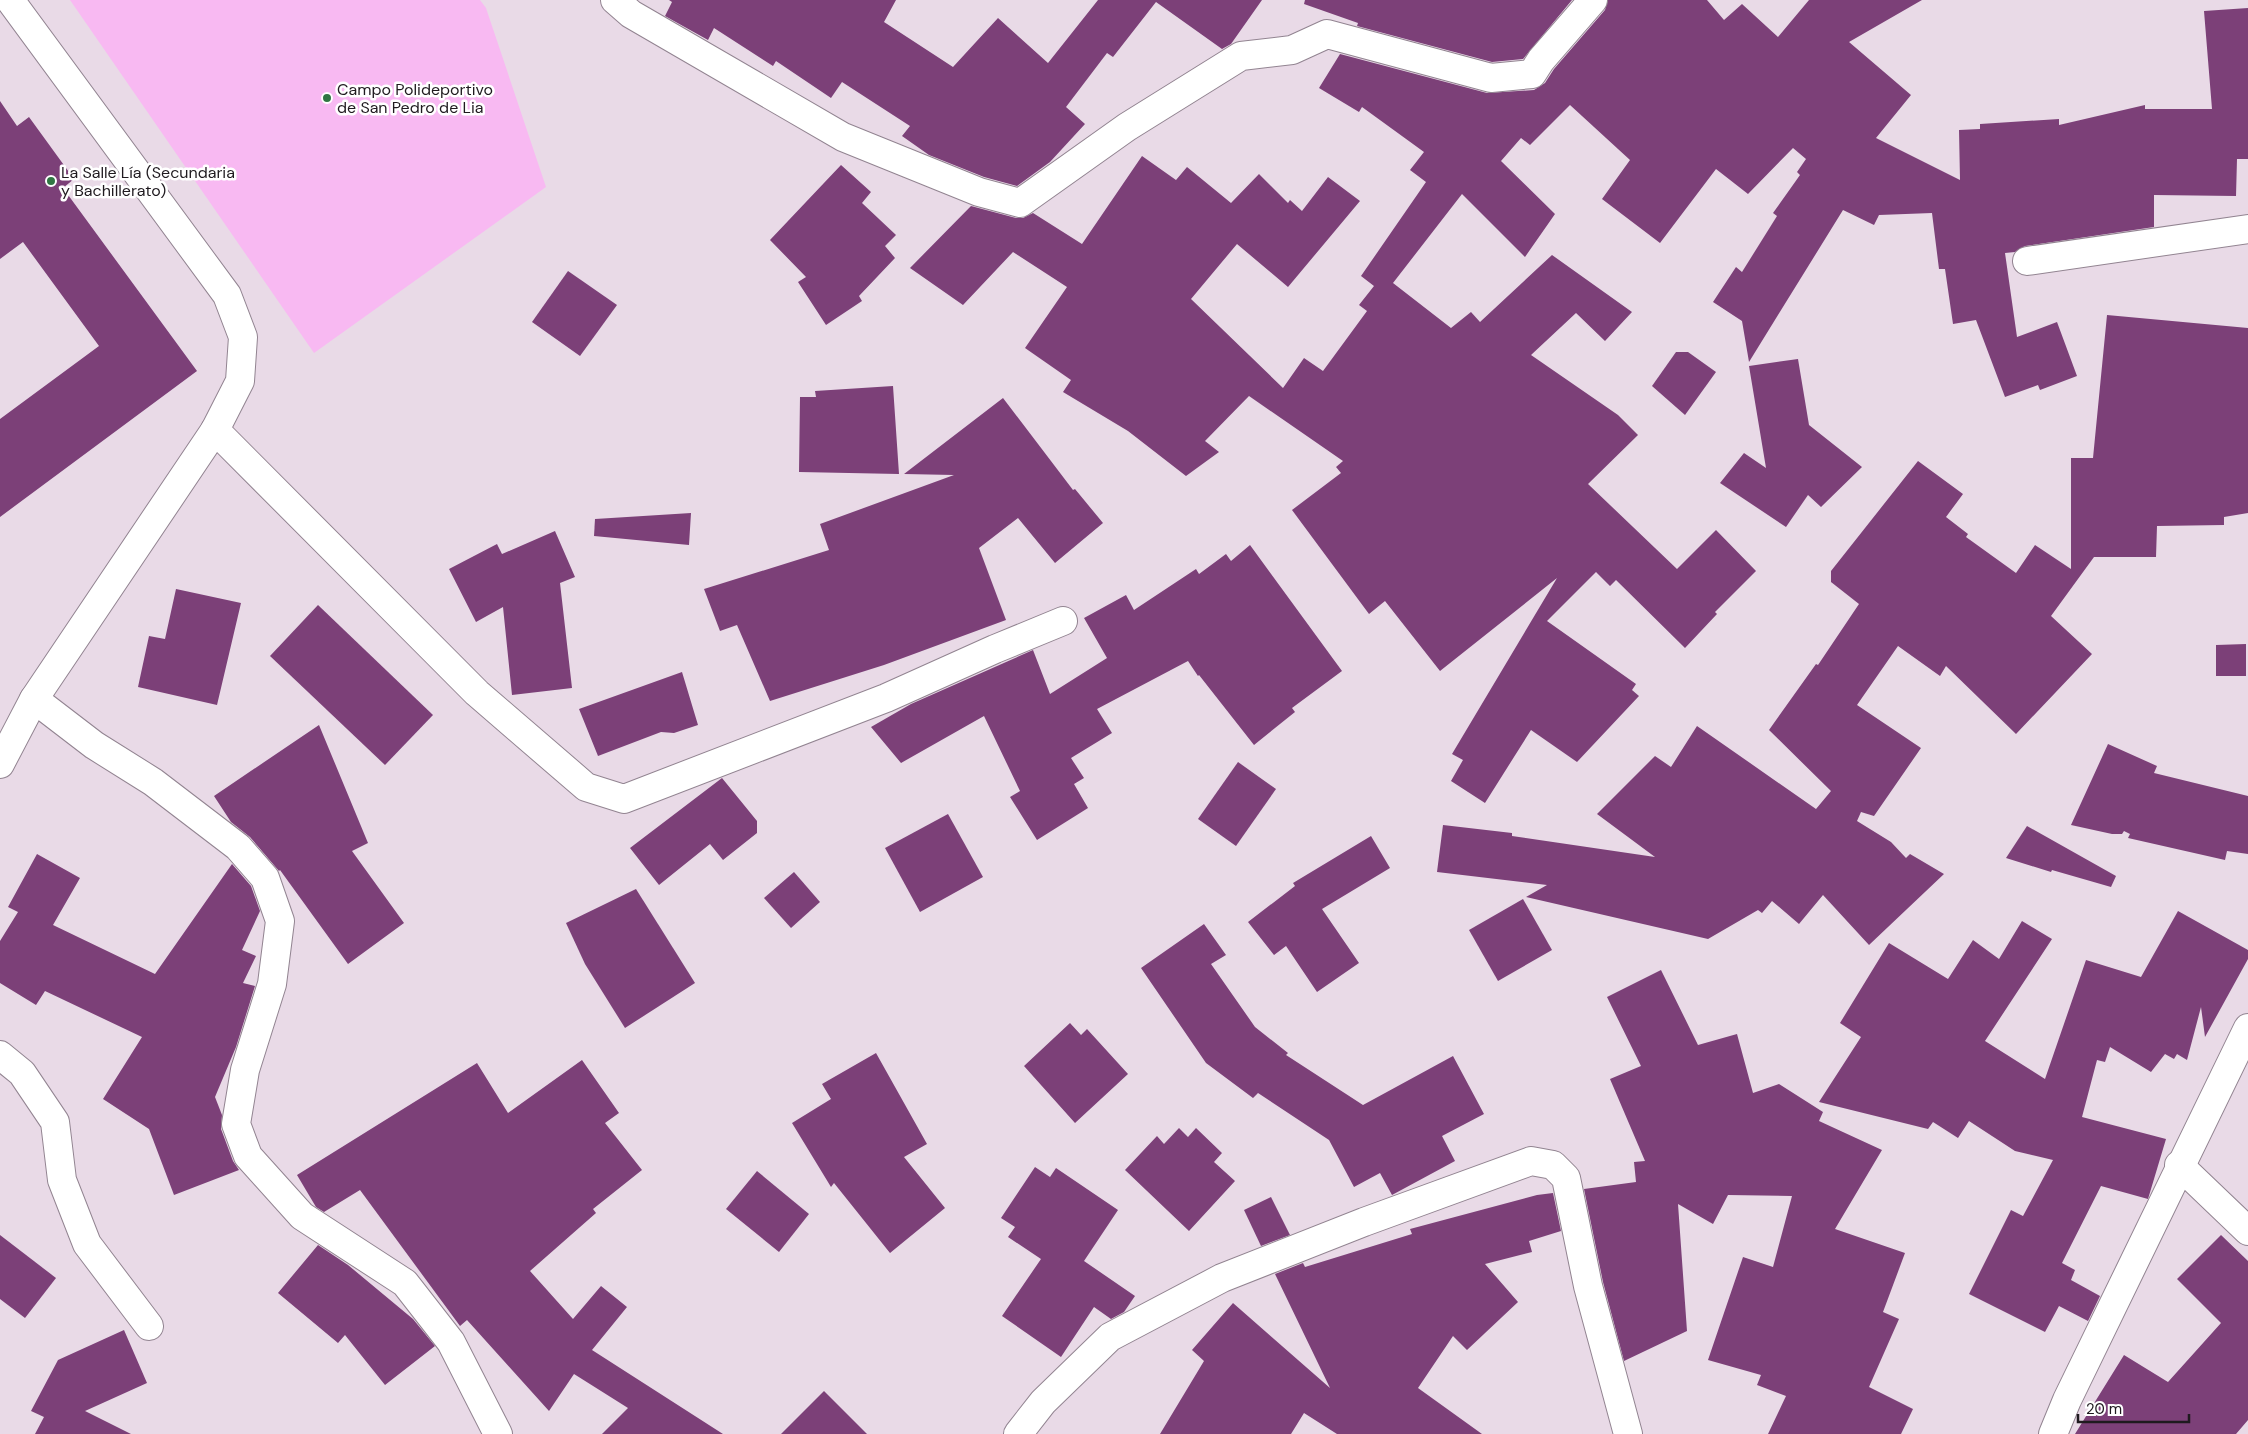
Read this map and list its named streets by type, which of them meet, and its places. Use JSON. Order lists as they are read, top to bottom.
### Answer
{
  "places": ["Campo Polideportivo de San Pedro de Lia", "La Salle Lía (Secundaria y Bachillerato)"],
  "scale_bar": "20 m"
}
